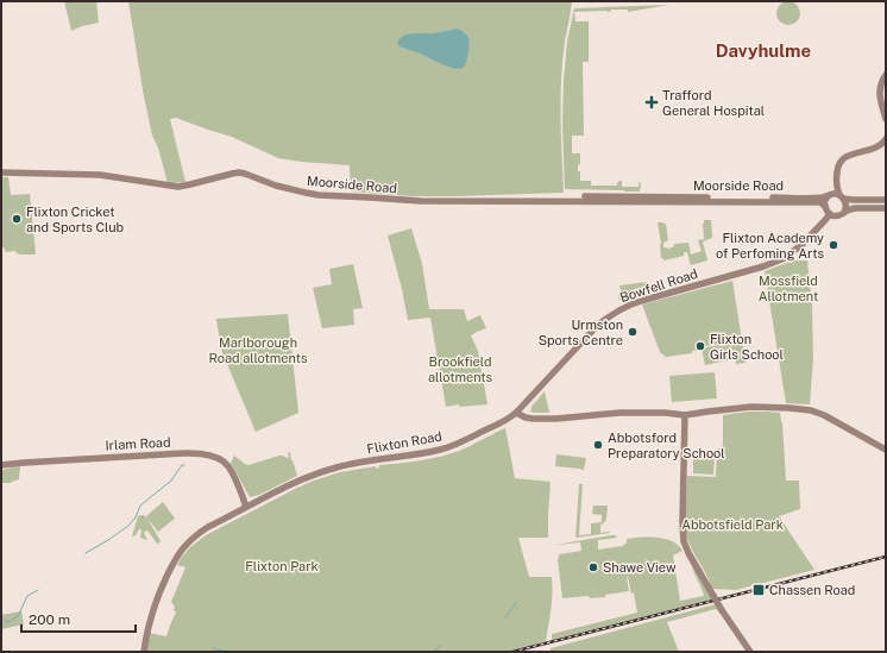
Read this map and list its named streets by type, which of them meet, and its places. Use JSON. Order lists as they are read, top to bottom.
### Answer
{
  "streets": {
    "street": [
      "Moorside Road",
      "Bowfell Road",
      "Flixton Road",
      "Irlam Road"
    ]
  },
  "crossings": [
    ["Moorside Road", "Bowfell Road"],
    ["Bowfell Road", "Flixton Road"],
    ["Flixton Road", "Irlam Road"]
  ],
  "districts": ["Davyhulme"],
  "parks": [
    "Mossfield Allotment",
    "Marlborough Road allotments",
    "Brookfield allotments",
    "Abbotsfield Park",
    "Flixton Park"
  ],
  "places": {
    "health": ["Trafford General Hospital"],
    "other": [
      "Flixton Cricket and Sports Club",
      "Flixton Academy of Perfoming Arts",
      "Urmston Sports Centre",
      "Flixton Girls School",
      "Abbotsford Preparatory School",
      "Shawe View"
    ],
    "transit": ["Chassen Road"]
  },
  "scale_bar": "200 m"
}
